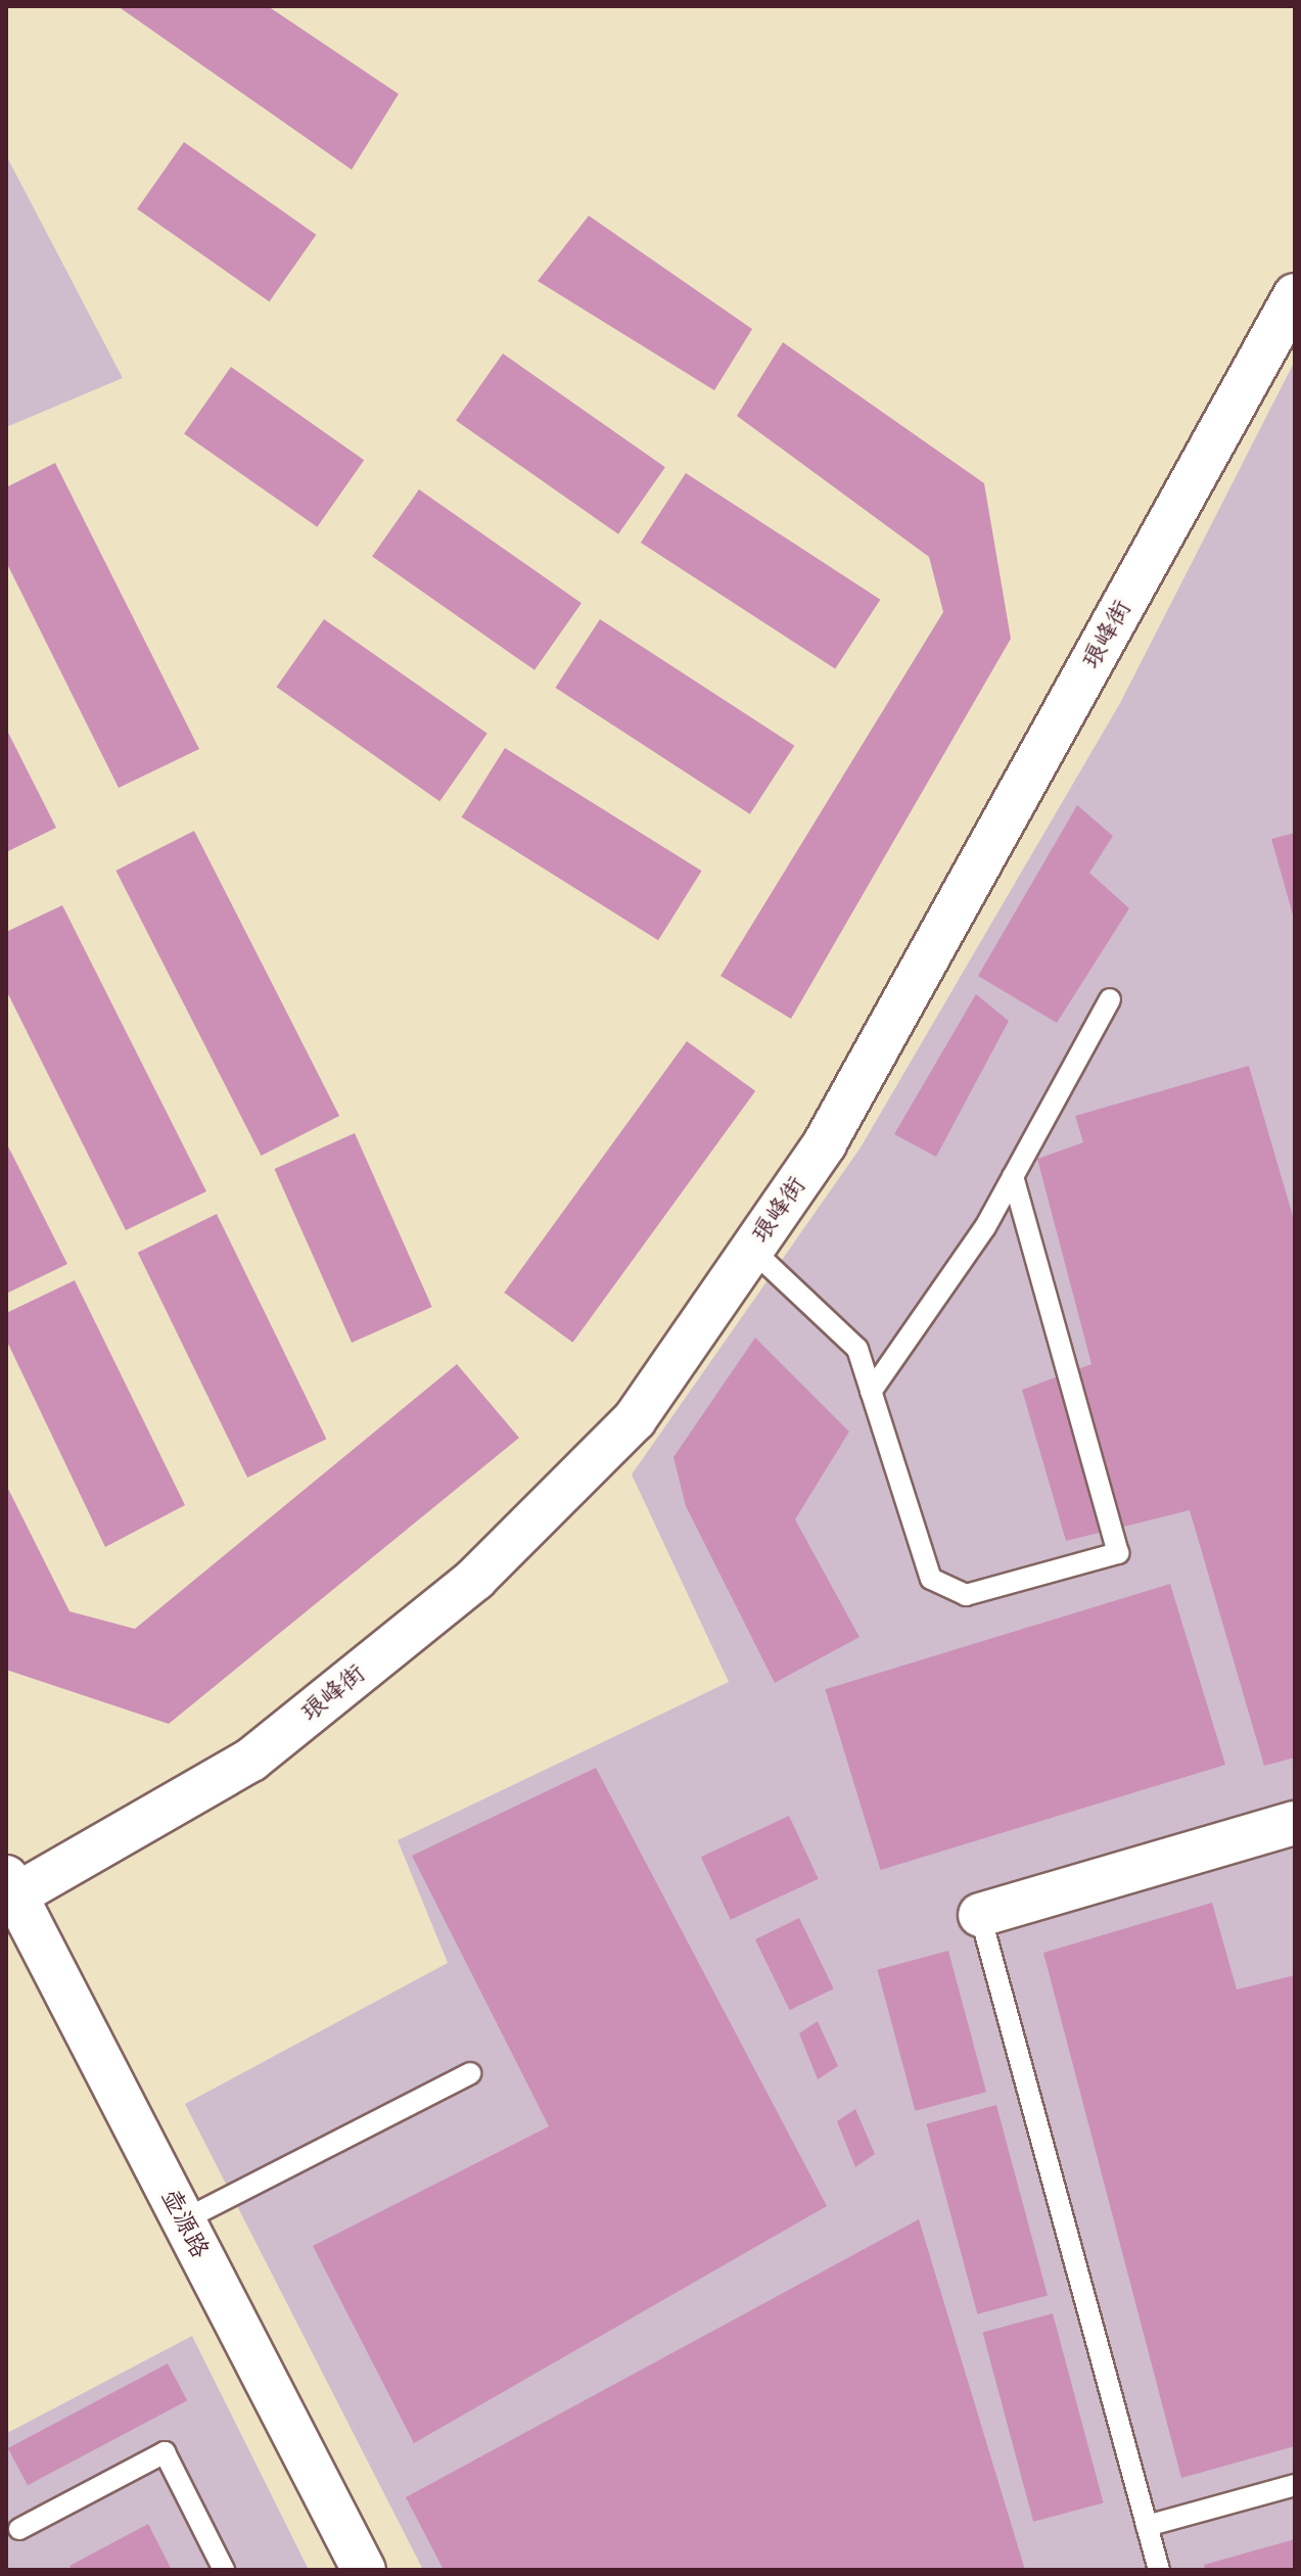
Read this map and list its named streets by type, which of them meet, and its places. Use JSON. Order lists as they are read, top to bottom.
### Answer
{
  "streets": {
    "street": ["琅峰街", "壶源路"]
  },
  "crossings": [
    ["琅峰街", "壶源路"]
  ]
}
